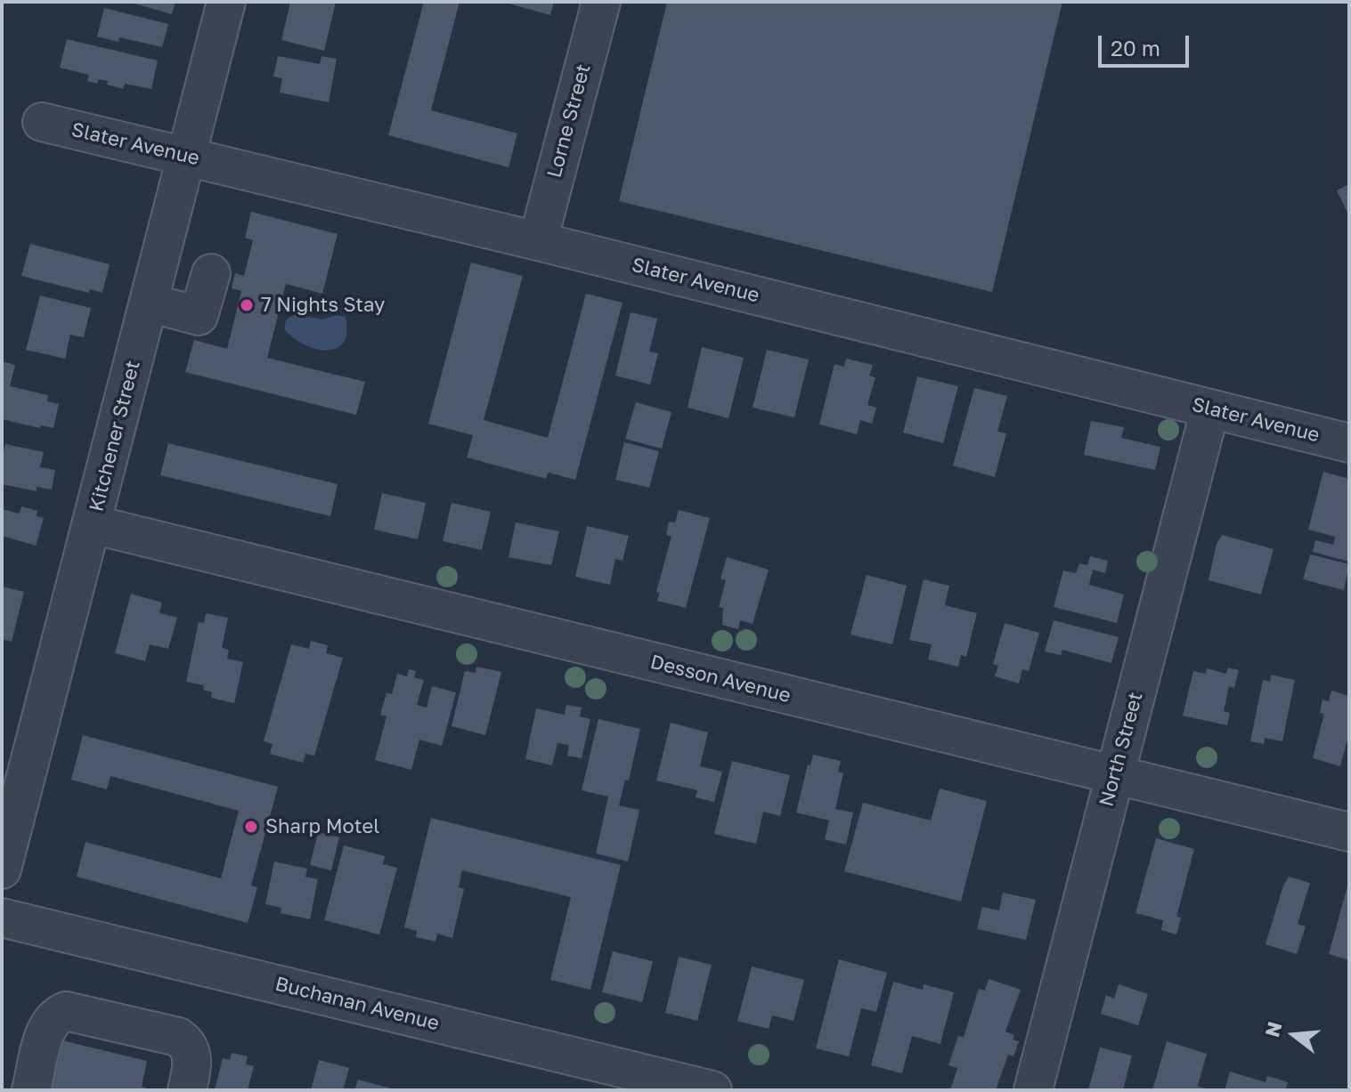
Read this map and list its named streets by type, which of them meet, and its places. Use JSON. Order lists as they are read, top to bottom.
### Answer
{
  "streets": {
    "street": [
      "Lorne Street",
      "Slater Avenue",
      "Kitchener Street",
      "Desson Avenue",
      "North Street",
      "Buchanan Avenue"
    ]
  },
  "crossings": [
    ["Lorne Street", "Slater Avenue"],
    ["Slater Avenue", "Kitchener Street"],
    ["Slater Avenue", "North Street"],
    ["Kitchener Street", "Desson Avenue"],
    ["Desson Avenue", "North Street"]
  ],
  "places": ["7 Nights Stay", "Sharp Motel"],
  "scale_bar": "20 m",
  "north": "left"
}
